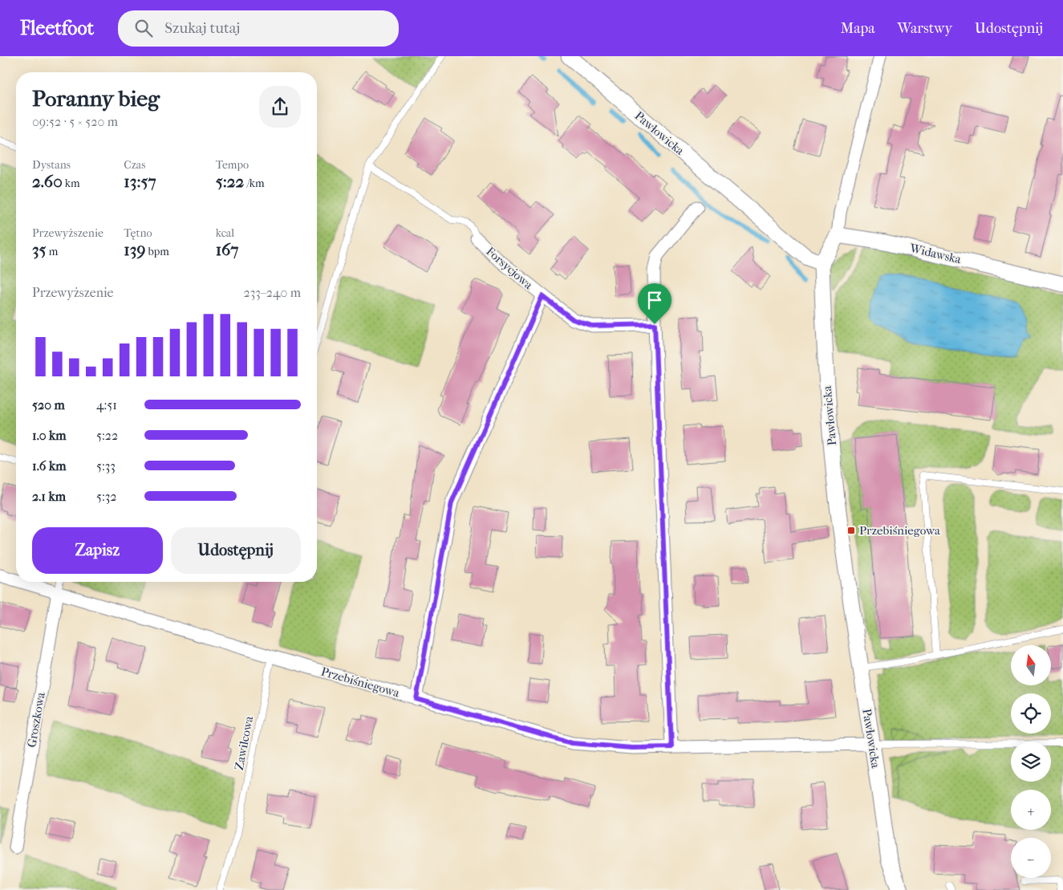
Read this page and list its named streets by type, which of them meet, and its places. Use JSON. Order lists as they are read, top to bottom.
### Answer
{
  "streets": {
    "street": [
      "Pawłowicka",
      "Widawska",
      "Forsycjowa",
      "Przebiśniegowa",
      "Groszkowa"
    ],
    "lane": ["Zawilcowa"]
  },
  "crossings": [
    ["Pawłowicka", "Przebiśniegowa"],
    ["Forsycjowa", "Przebiśniegowa"],
    ["Przebiśniegowa", "Groszkowa"],
    ["Przebiśniegowa", "Zawilcowa"]
  ],
  "places": {
    "transit": ["Przebiśniegowa"]
  },
  "north": "top",
  "page": {
    "header": "Fleetfoot",
    "search": "Szukaj tutaj",
    "nav": ["Mapa", "Warstwy", "Udostępnij"],
    "heading": ["Poranny bieg", "09:52 · 5 × 520 m"],
    "stats": [
      ["Dystans", "2.60 km"],
      ["Czas", "13:57"],
      ["Tempo", "5:22 /km"],
      ["Przewyższenie", "35 m"],
      ["Tętno", "139 bpm"],
      ["kcal", "167"]
    ],
    "chart": ["Przewyższenie", "233–240 m"],
    "list": [
      {
        "name": "520 m",
        "note": "4:51"
      },
      {
        "name": "1.0 km",
        "note": "5:22"
      },
      {
        "name": "1.6 km",
        "note": "5:33"
      },
      {
        "name": "2.1 km",
        "note": "5:32"
      }
    ],
    "buttons": ["Zapisz", "Udostępnij"],
    "map_buttons": ["+", "−"]
  }
}
